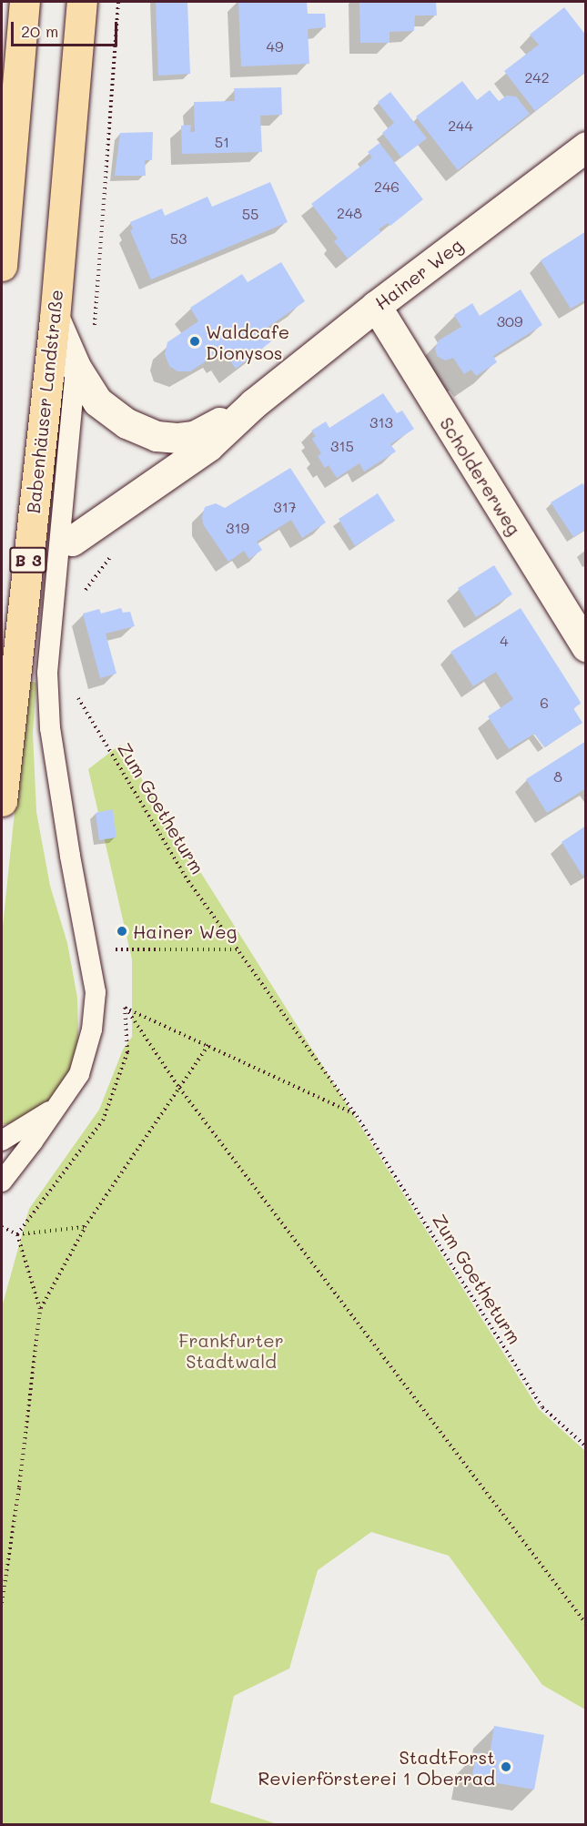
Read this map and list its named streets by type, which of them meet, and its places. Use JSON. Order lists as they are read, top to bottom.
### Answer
{
  "streets": {
    "main road": ["Babenhäuser Landstraße", "B 3"],
    "street": ["Hainer Weg", "Scholdererweg"],
    "path": ["Zum Goetheturm"]
  },
  "crossings": [
    ["Hainer Weg", "Babenhäuser Landstraße"],
    ["Hainer Weg", "Scholdererweg"]
  ],
  "parks": ["Frankfurter Stadtwald"],
  "places": ["Waldcafe Dionysos", "Hainer Weg", "StadtForst Revierförsterei 1 Oberrad"],
  "house_numbers": [
    "49",
    "242",
    "244",
    "51",
    "246",
    "248",
    "55",
    "53",
    "309",
    "313",
    "315",
    "317",
    "319",
    "4",
    "6",
    "8"
  ],
  "scale_bar": "20 m"
}
